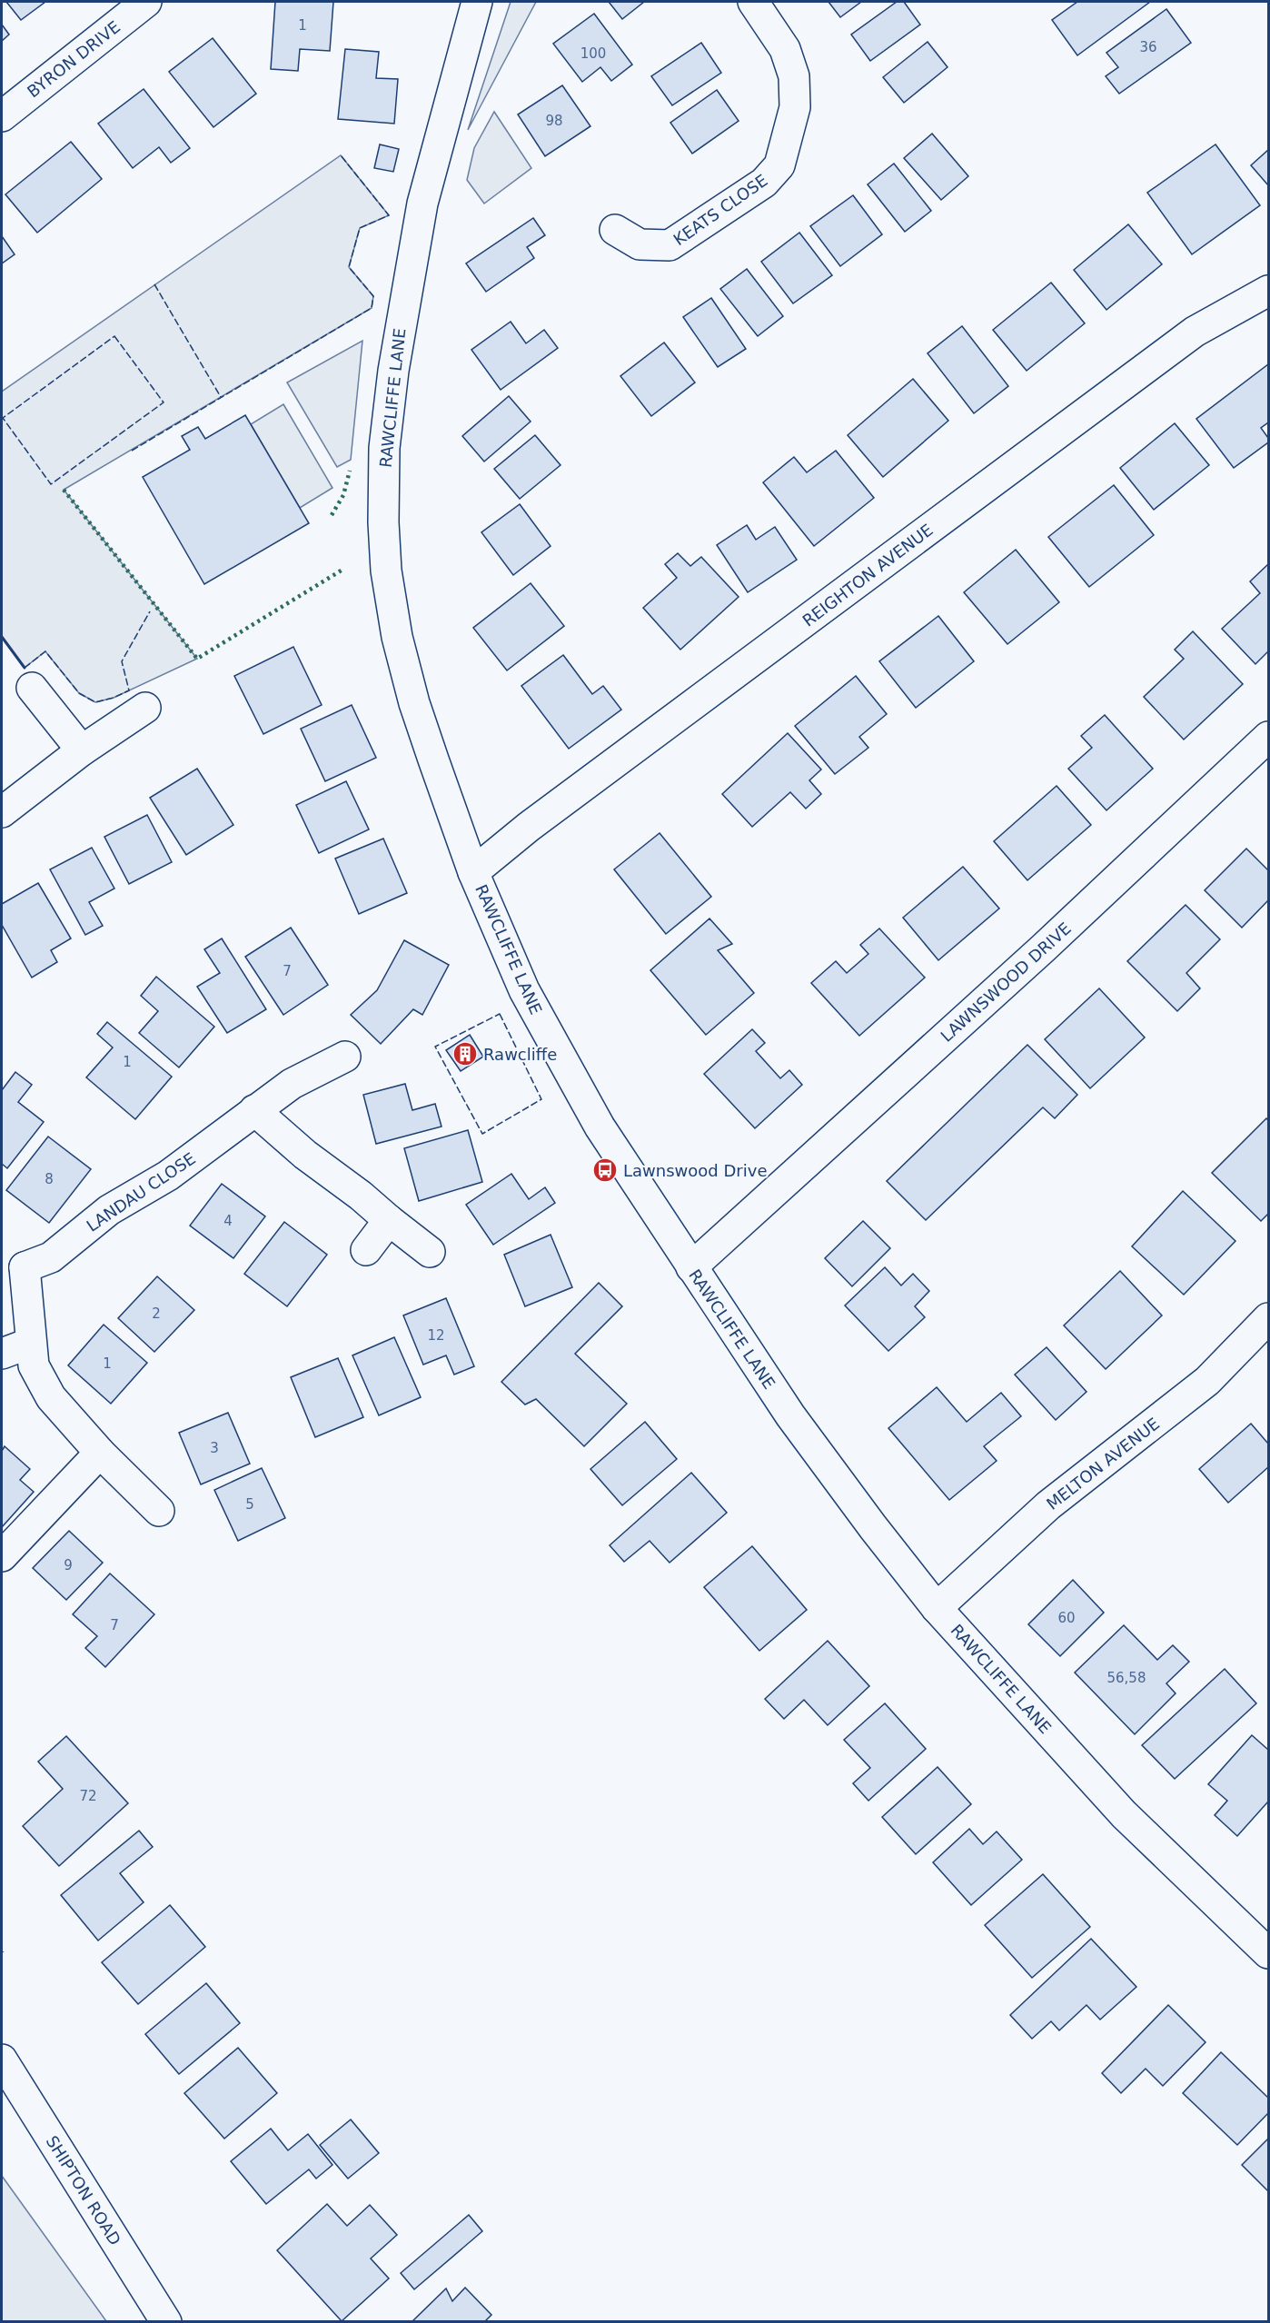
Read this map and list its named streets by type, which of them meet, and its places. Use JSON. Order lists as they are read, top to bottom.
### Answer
{
  "streets": {
    "street": [
      "BYRON DRIVE",
      "KEATS CLOSE",
      "RAWCLIFFE LANE",
      "REIGHTON AVENUE",
      "LAWNSWOOD DRIVE",
      "LANDAU CLOSE",
      "MELTON AVENUE",
      "SHIPTON ROAD"
    ]
  },
  "crossings": [
    ["RAWCLIFFE LANE", "REIGHTON AVENUE"],
    ["RAWCLIFFE LANE", "LAWNSWOOD DRIVE"],
    ["RAWCLIFFE LANE", "MELTON AVENUE"]
  ],
  "places": {
    "building": ["Rawcliffe"],
    "bus stop": ["Lawnswood Drive"]
  },
  "house_numbers": [
    "1",
    "36",
    "100",
    "98",
    "7",
    "1",
    "8",
    "4",
    "2",
    "12",
    "1",
    "3",
    "5",
    "9",
    "60",
    "7",
    "56,58",
    "72"
  ]
}
